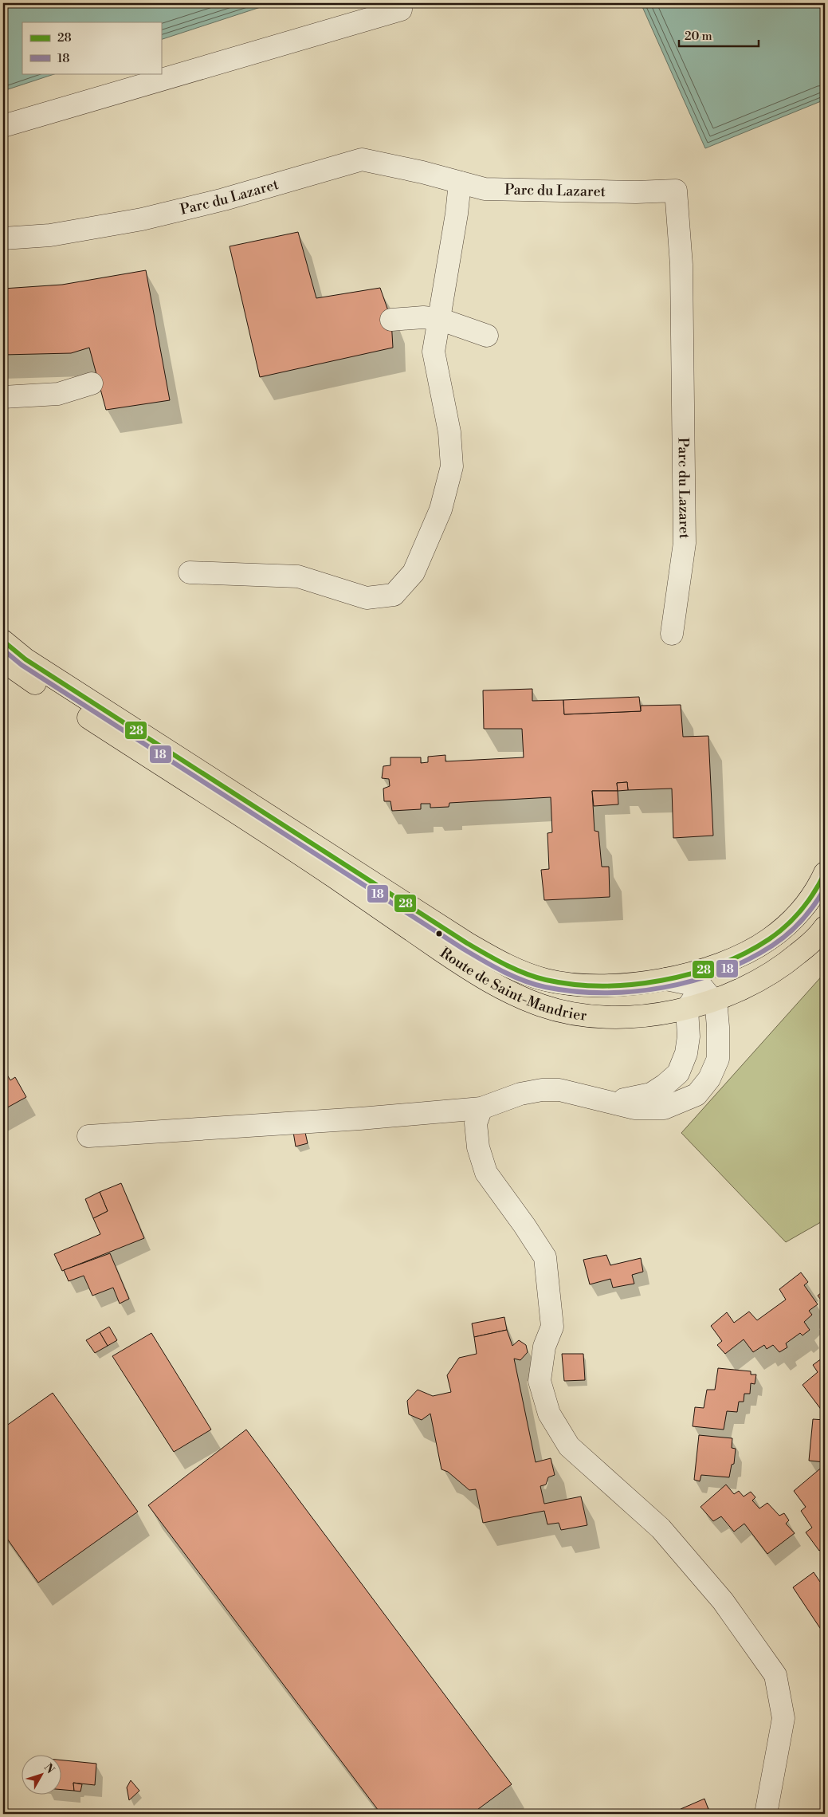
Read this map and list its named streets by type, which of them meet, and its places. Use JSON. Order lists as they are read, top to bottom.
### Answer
{
  "streets": {
    "main road": ["Route de Saint-Mandrier"],
    "lane": ["Parc du Lazaret"]
  },
  "lines": ["transit line 28", "transit line 18"],
  "legend": ["28", "18"],
  "scale_bar": "20 m",
  "north": "top right"
}
